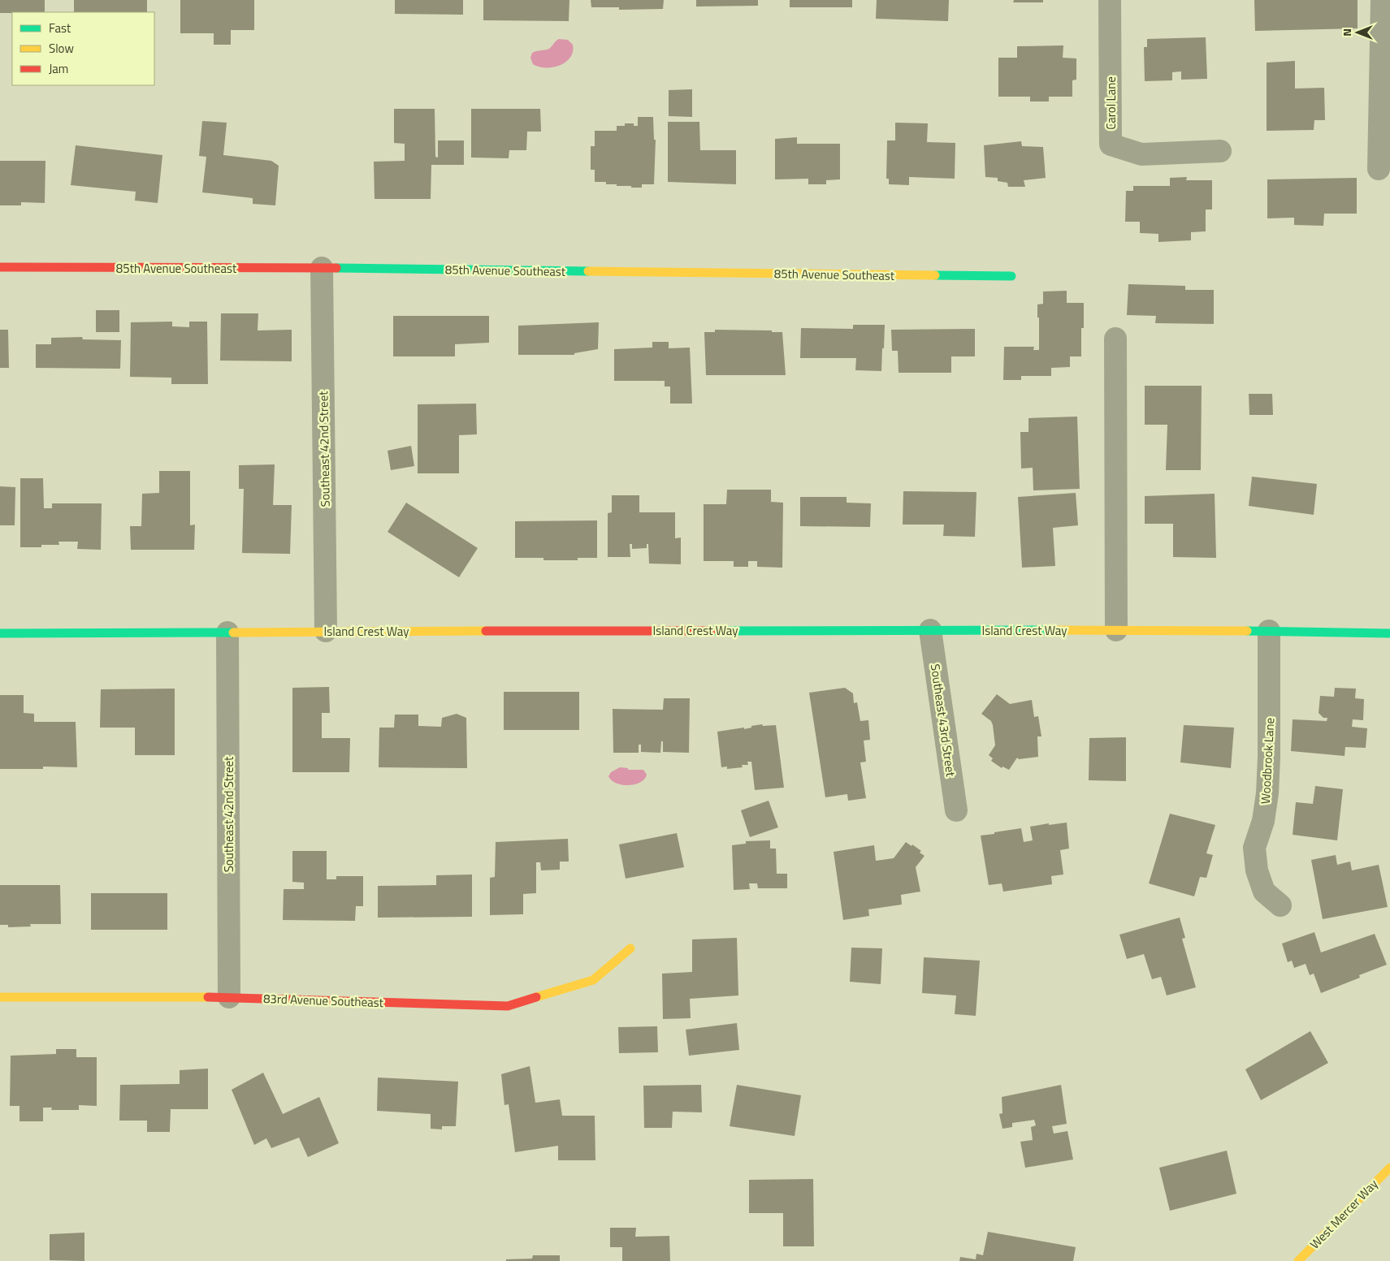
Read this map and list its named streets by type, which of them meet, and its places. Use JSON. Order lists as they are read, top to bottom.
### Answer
{
  "streets": {
    "street": [
      "Carol Lane",
      "85th Avenue Southeast",
      "Southeast 42nd Street",
      "Island Crest Way",
      "Southeast 43rd Street",
      "Woodbrook Lane",
      "83rd Avenue Southeast",
      "West Mercer Way"
    ]
  },
  "crossings": [
    ["85th Avenue Southeast", "Southeast 42nd Street"],
    ["Southeast 42nd Street", "Island Crest Way"],
    ["Southeast 42nd Street", "83rd Avenue Southeast"],
    ["Island Crest Way", "Southeast 43rd Street"],
    ["Island Crest Way", "Woodbrook Lane"]
  ],
  "legend": ["Fast", "Slow", "Jam"],
  "north": "left"
}
